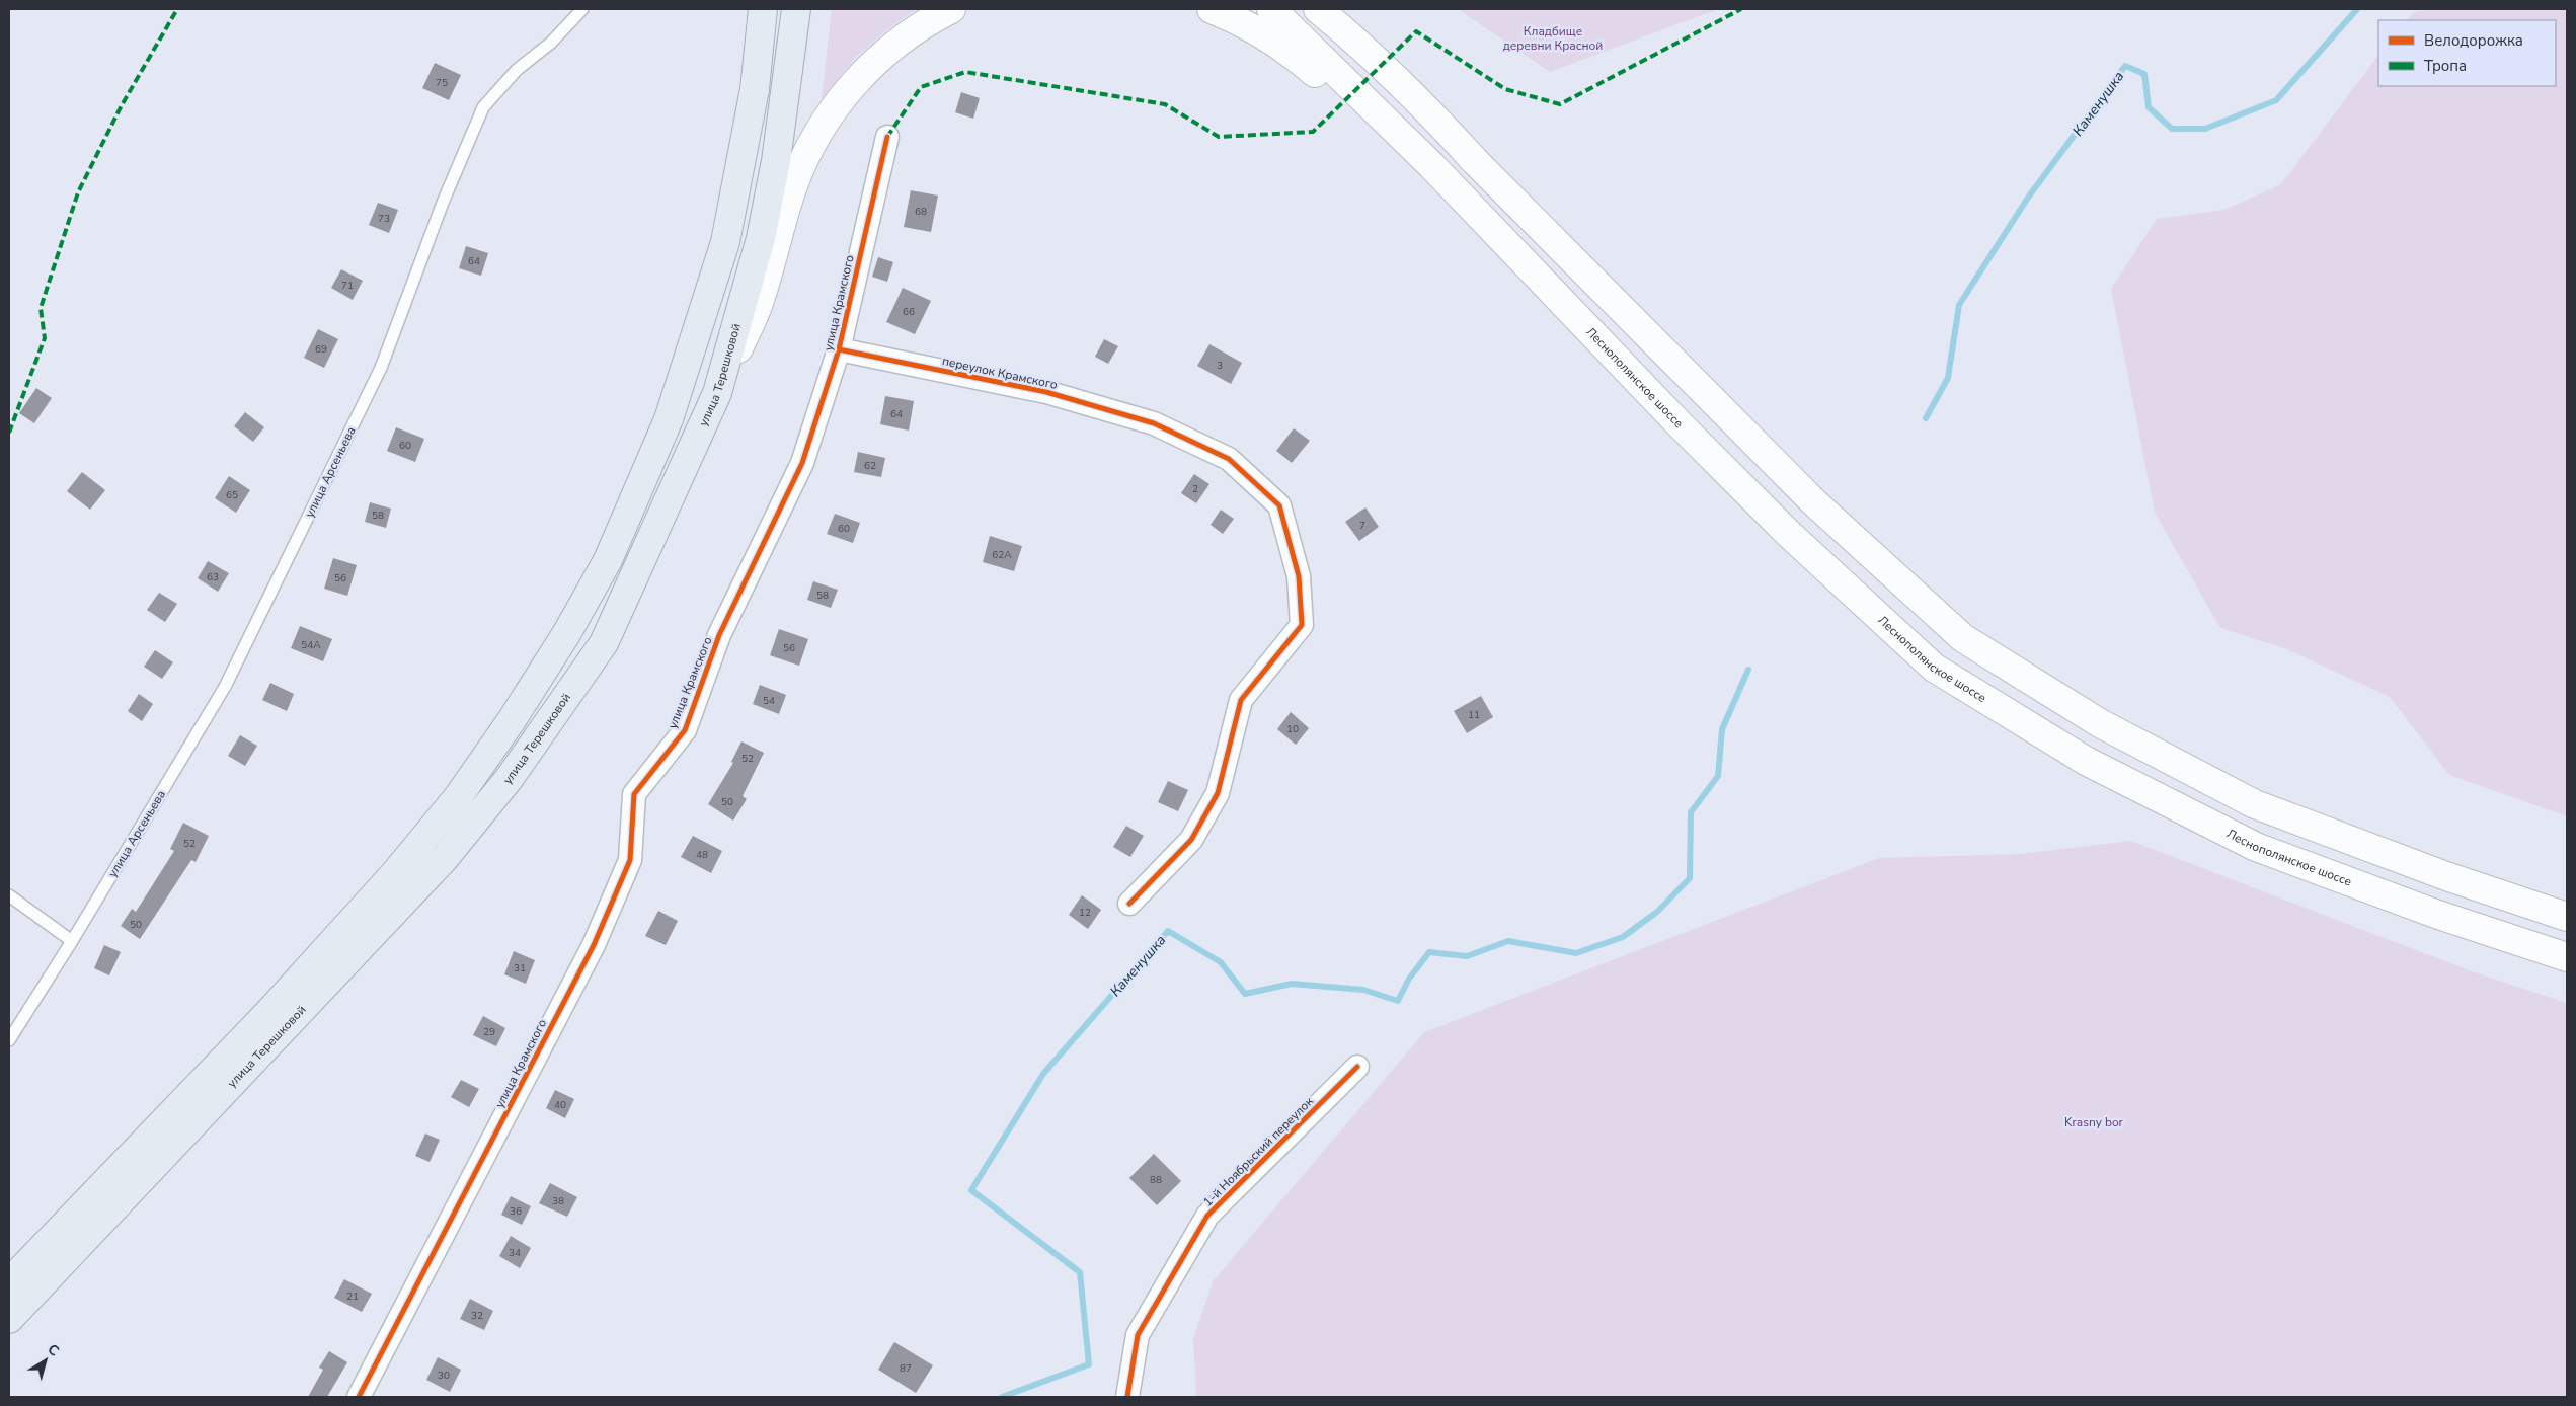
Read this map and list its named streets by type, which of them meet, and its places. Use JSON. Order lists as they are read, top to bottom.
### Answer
{
  "streets": {
    "main road": ["улица Терешковой", "Леснополянское шоссе"],
    "street": ["улица Крамского", "переулок Крамского", "1-й Ноябрьский переулок"],
    "lane": ["улица Арсеньева"]
  },
  "crossings": [
    ["улица Крамского", "переулок Крамского"]
  ],
  "water": ["Каменушка"],
  "parks": ["Кладбище деревни Красной", "Krasny bor"],
  "house_numbers": [
    "75",
    "68",
    "73",
    "64",
    "71",
    "66",
    "69",
    "3",
    "64",
    "60",
    "62",
    "2",
    "65",
    "58",
    "7",
    "60",
    "62А",
    "63",
    "56",
    "58",
    "54А",
    "56",
    "54",
    "11",
    "10",
    "52",
    "50",
    "52",
    "48",
    "12",
    "50",
    "31",
    "29",
    "40",
    "88",
    "38",
    "36",
    "34",
    "21",
    "32",
    "87",
    "30"
  ],
  "legend": ["Велодорожка", "Тропа"],
  "north": "top right"
}
